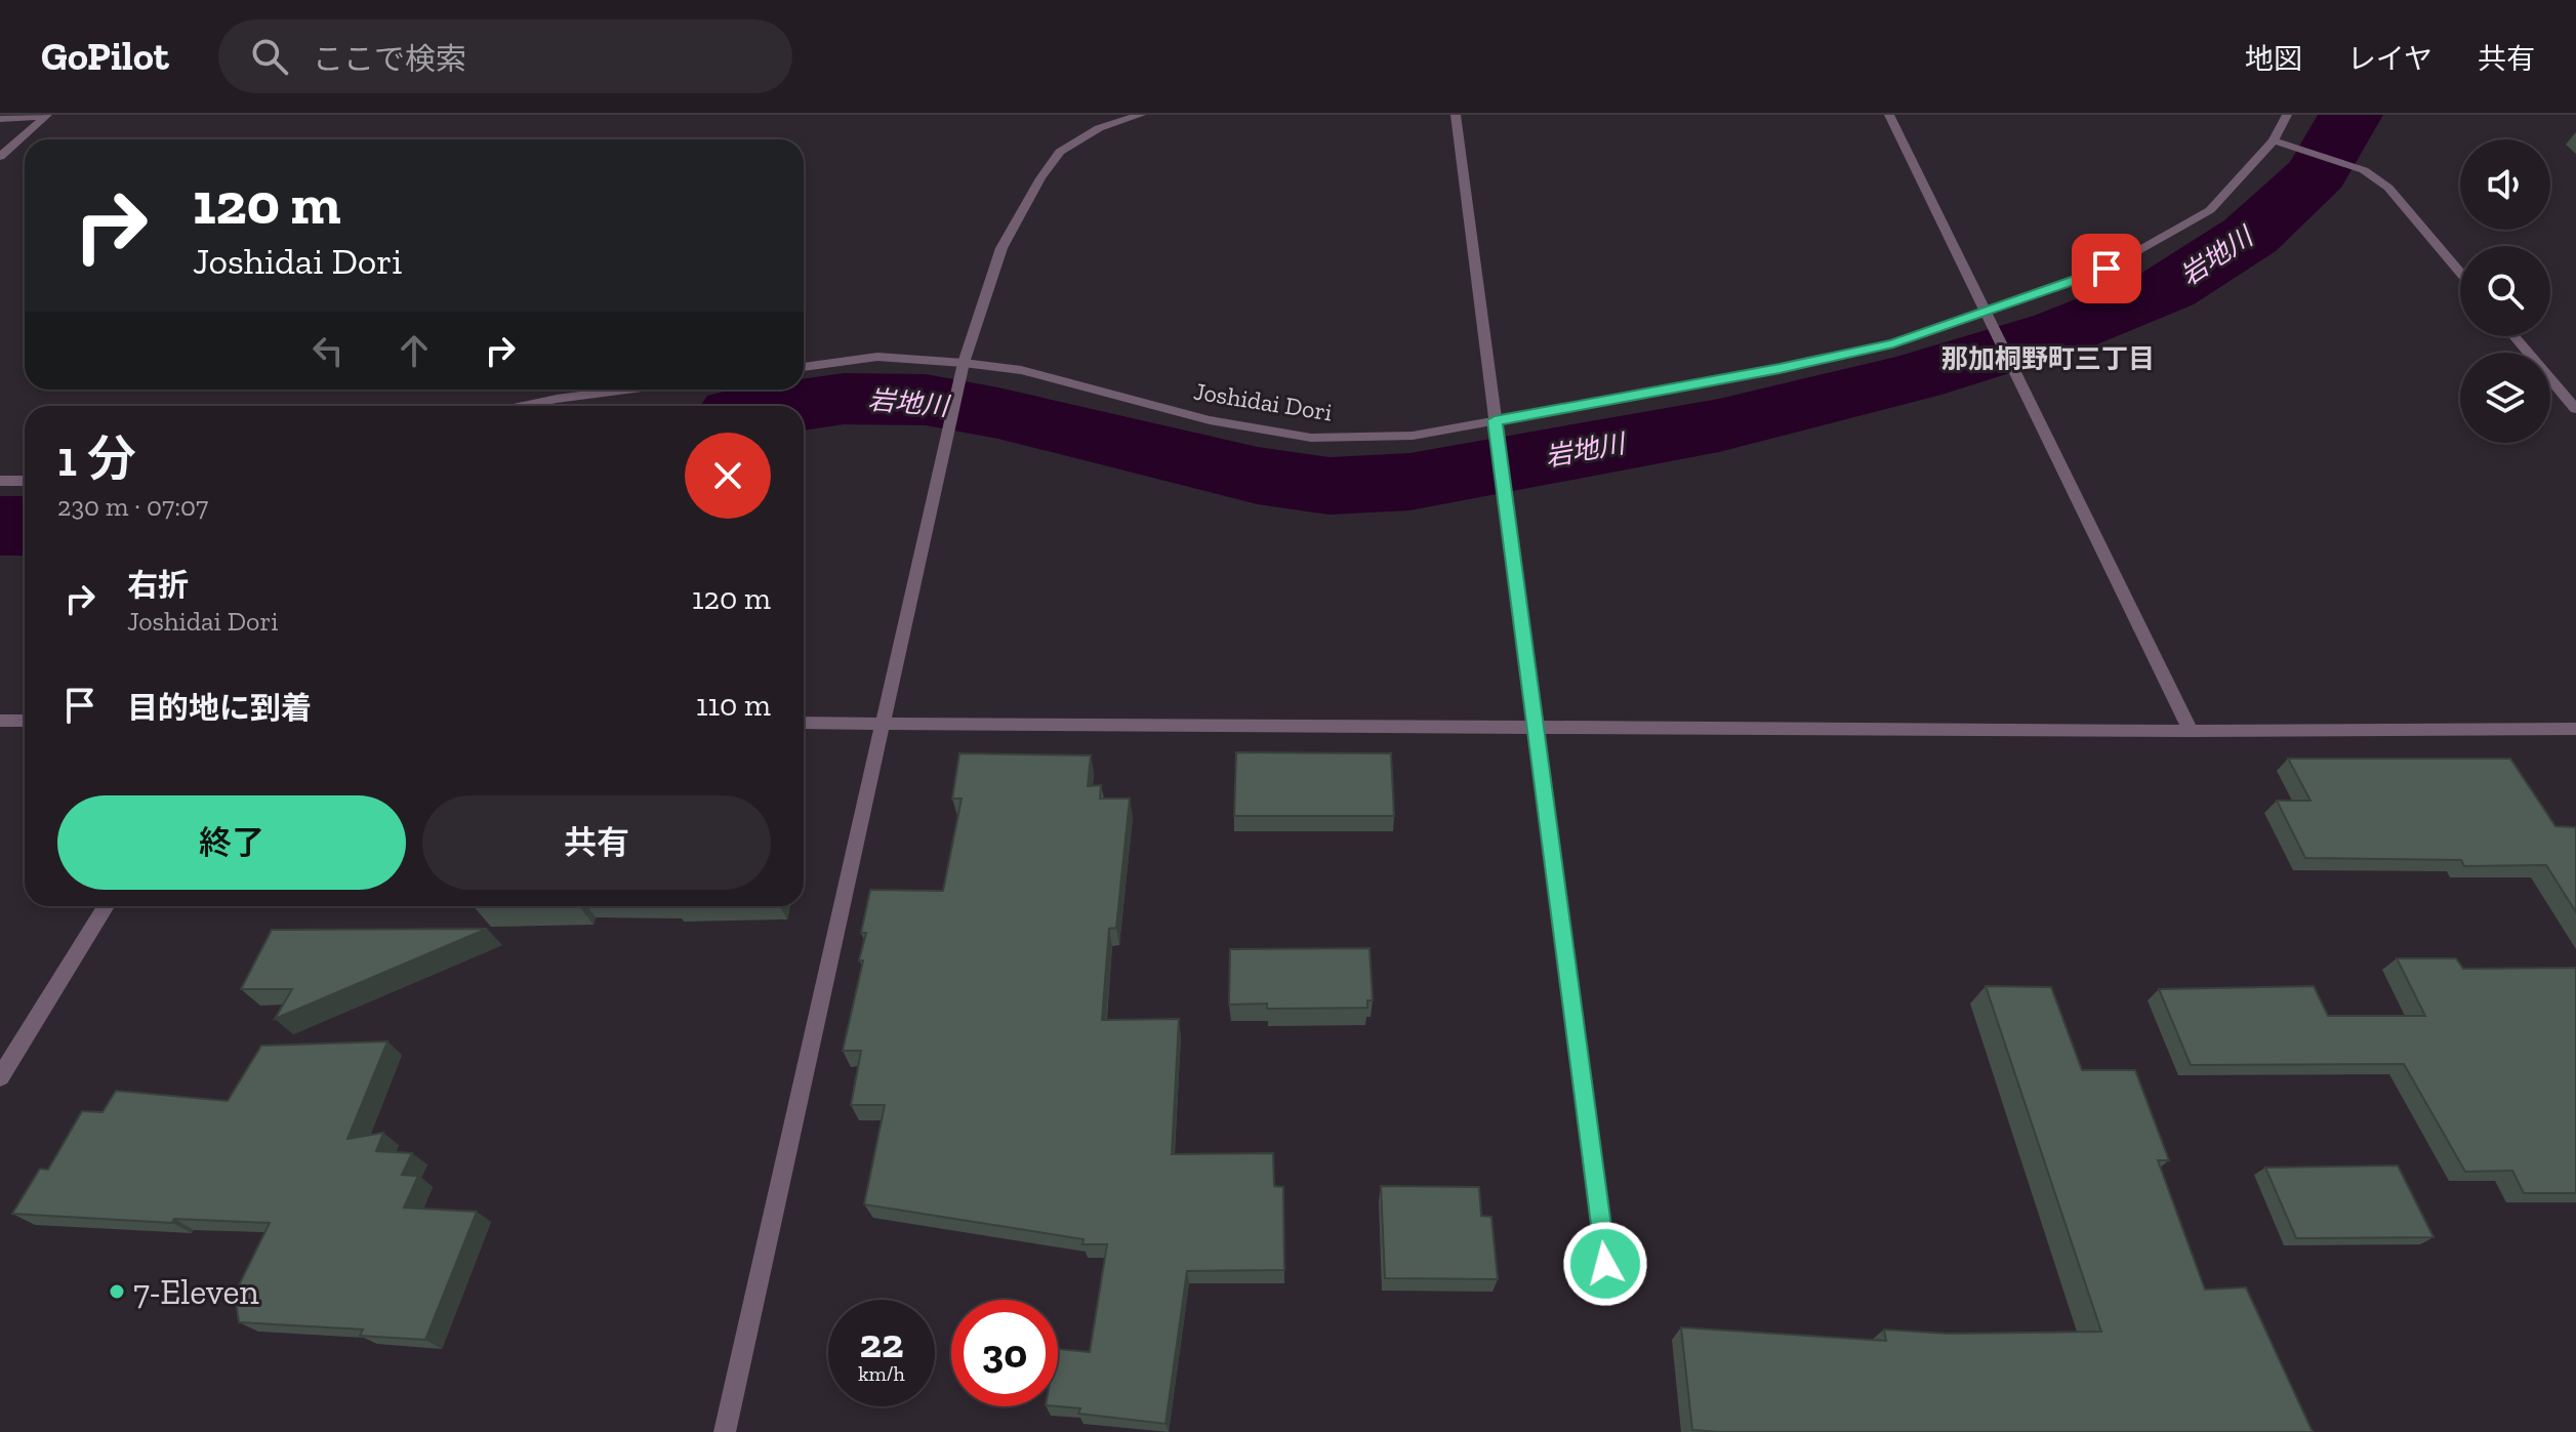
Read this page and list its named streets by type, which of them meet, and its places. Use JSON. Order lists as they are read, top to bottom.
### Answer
{
  "streets": {
    "street": ["Joshidai Dori"]
  },
  "districts": ["那加桐野町三丁目"],
  "water": ["岩地川"],
  "places": ["7-Eleven"],
  "page": {
    "header": "GoPilot",
    "search": "ここで検索",
    "nav": ["地図", "レイヤ", "共有"],
    "turn": ["120 m", "Joshidai Dori"],
    "heading": ["1 分", "230 m · 07:07"],
    "list": [
      {
        "name": "右折",
        "note": "Joshidai Dori",
        "value": "120 m"
      },
      {
        "name": "目的地に到着",
        "value": "110 m"
      }
    ],
    "buttons": ["終了", "共有"],
    "speed": "22 km/h",
    "limit": "30"
  }
}
